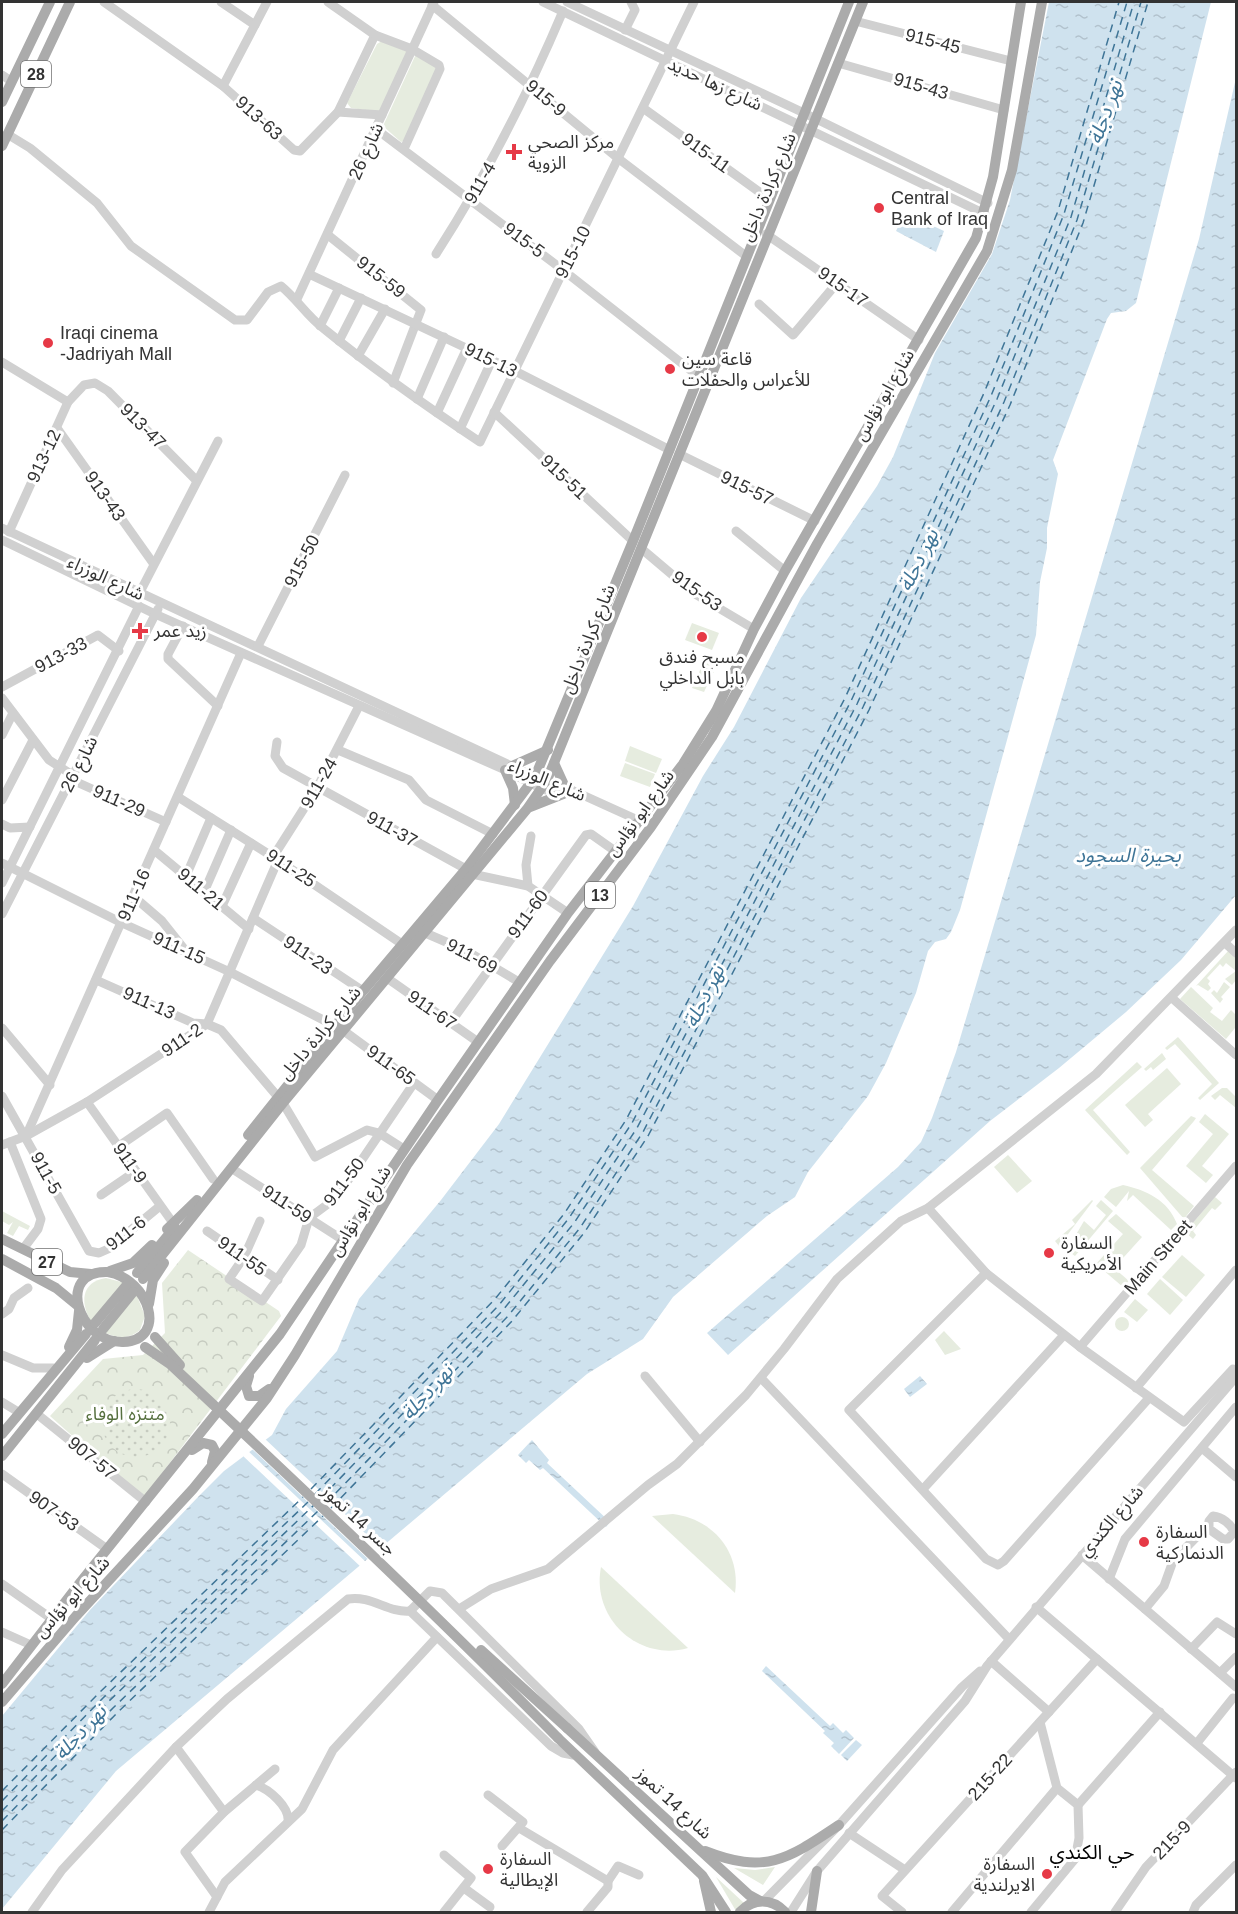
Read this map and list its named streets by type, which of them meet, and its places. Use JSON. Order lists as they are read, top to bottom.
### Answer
{
  "streets": {
    "main road": [
      "28",
      "شارع كرادة داخل",
      "شارع ابو نؤاس",
      "13",
      "27",
      "جسر 14 تموز",
      "شارع 14 تموز"
    ],
    "street": [
      "915-45",
      "شارع زها حديد",
      "915-43",
      "915-9",
      "913-63",
      "شارع 26",
      "915-11",
      "911-4",
      "915-5",
      "915-10",
      "915-59",
      "915-17",
      "915-13",
      "913-47",
      "913-12",
      "915-51",
      "915-57",
      "913-43",
      "915-50",
      "شارع الوزراء",
      "915-53",
      "913-33",
      "911-24",
      "911-29",
      "911-37",
      "911-25",
      "911-21",
      "911-16",
      "911-60",
      "911-15",
      "911-23",
      "911-69",
      "911-13",
      "911-67",
      "911-2",
      "911-65",
      "911-9",
      "911-5",
      "911-50",
      "911-59",
      "911-6",
      "911-55",
      "Main Street",
      "907-57",
      "907-53",
      "شارع الكندي",
      "215-22",
      "215-9"
    ]
  },
  "crossings": [
    ["915-45", "شارع كرادة داخل"],
    ["915-45", "شارع ابو نؤاس"],
    ["شارع زها حديد", "911-4"],
    ["شارع زها حديد", "شارع كرادة داخل"],
    ["شارع زها حديد", "915-10"],
    ["شارع زها حديد", "شارع ابو نؤاس"],
    ["915-43", "شارع كرادة داخل"],
    ["915-43", "شارع ابو نؤاس"],
    ["915-9", "شارع 26"],
    ["915-9", "911-4"],
    ["915-9", "شارع كرادة داخل"],
    ["915-9", "915-10"],
    ["شارع 26", "915-5"],
    ["شارع 26", "915-59"],
    ["شارع 26", "915-13"],
    ["شارع 26", "شارع الوزراء"],
    ["شارع 26", "913-33"],
    ["شارع 26", "911-29"],
    ["شارع 26", "911-15"],
    ["915-11", "شارع كرادة داخل"],
    ["915-11", "915-10"],
    ["911-4", "915-5"],
    ["شارع كرادة داخل", "915-5"],
    ["شارع كرادة داخل", "915-17"],
    ["شارع كرادة داخل", "915-13"],
    ["شارع كرادة داخل", "915-51"],
    ["شارع كرادة داخل", "915-57"],
    ["شارع كرادة داخل", "شارع الوزراء"],
    ["شارع كرادة داخل", "915-53"],
    ["شارع كرادة داخل", "911-37"],
    ["شارع كرادة داخل", "911-25"],
    ["شارع كرادة داخل", "911-15"],
    ["شارع كرادة داخل", "911-23"],
    ["شارع كرادة داخل", "911-69"],
    ["شارع كرادة داخل", "911-13"],
    ["شارع كرادة داخل", "911-67"],
    ["شارع كرادة داخل", "911-65"],
    ["شارع كرادة داخل", "911-59"],
    ["915-5", "915-10"],
    ["915-10", "915-13"],
    ["915-10", "915-51"],
    ["915-59", "915-13"],
    ["915-17", "شارع ابو نؤاس"],
    ["915-13", "915-57"],
    ["شارع ابو نؤاس", "915-57"],
    ["شارع ابو نؤاس", "شارع الوزراء"],
    ["شارع ابو نؤاس", "915-53"],
    ["شارع ابو نؤاس", "911-37"],
    ["شارع ابو نؤاس", "911-60"],
    ["شارع ابو نؤاس", "911-69"],
    ["شارع ابو نؤاس", "911-67"],
    ["شارع ابو نؤاس", "911-65"],
    ["شارع ابو نؤاس", "911-59"],
    ["شارع ابو نؤاس", "907-57"],
    ["شارع ابو نؤاس", "907-53"],
    ["913-47", "913-12"],
    ["913-12", "913-43"],
    ["913-12", "شارع الوزراء"],
    ["915-50", "شارع الوزراء"],
    ["شارع الوزراء", "911-24"],
    ["شارع الوزراء", "911-16"],
    ["911-24", "911-37"],
    ["911-24", "911-25"],
    ["911-24", "911-2"],
    ["911-29", "911-16"],
    ["911-37", "911-60"],
    ["911-25", "911-16"],
    ["911-25", "911-2"],
    ["911-21", "911-16"],
    ["911-21", "911-2"],
    ["911-16", "911-15"],
    ["911-16", "911-13"],
    ["911-16", "911-2"],
    ["911-16", "911-5"],
    ["911-60", "911-69"],
    ["911-60", "911-67"],
    ["911-15", "911-2"],
    ["911-15", "911-65"],
    ["911-23", "911-2"],
    ["911-13", "911-2"],
    ["911-13", "911-50"],
    ["911-2", "911-9"],
    ["911-2", "911-5"],
    ["911-65", "911-50"],
    ["911-9", "911-6"],
    ["911-5", "911-6"],
    ["911-50", "911-59"],
    ["911-50", "911-55"],
    ["27", "جسر 14 تموز"],
    ["جسر 14 تموز", "شارع 14 تموز"],
    ["شارع الكندي", "شارع 14 تموز"]
  ],
  "districts": ["حي الكندي"],
  "water": ["نهر دجلة", "بحيرة السجود"],
  "parks": ["متنزه الوفاء"],
  "places": {
    "health": ["مركز الصحي الزوية", "زيد عمر"],
    "other": [
      "Central Bank of Iraq",
      "Iraqi cinema -Jadriyah Mall",
      "قاعة سين للأعراس والحفلات",
      "مسبح فندق بابل الداخلي",
      "السفارة الأمريكية",
      "السفارة الدنماركية",
      "السفارة الإيطالية",
      "السفارة الايرلندية"
    ]
  }
}
